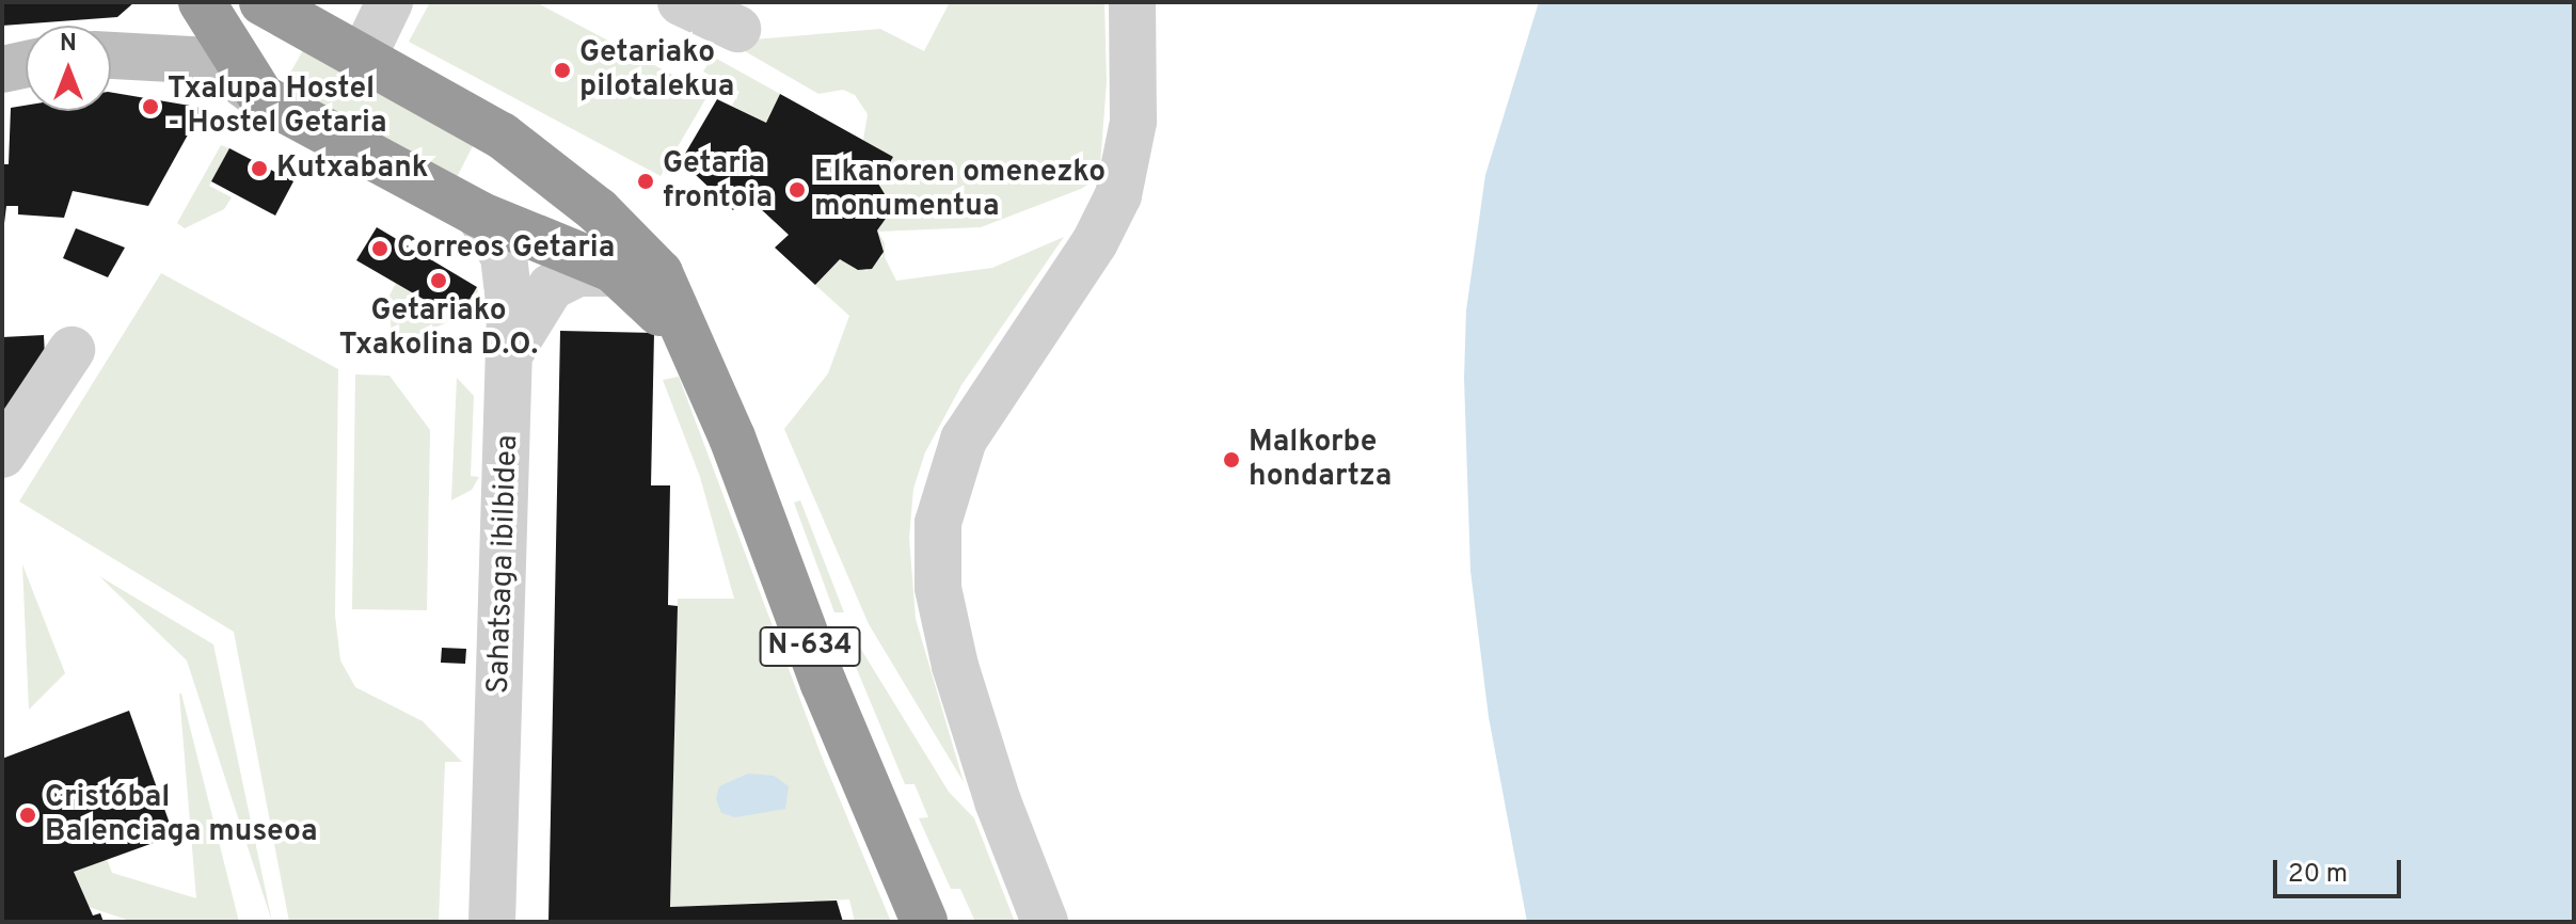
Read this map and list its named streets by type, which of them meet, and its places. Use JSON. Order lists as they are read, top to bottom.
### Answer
{
  "streets": {
    "highway": ["N-634"],
    "street": ["Sahatsaga ibilbidea"]
  },
  "crossings": [
    ["Sahatsaga ibilbidea", "N-634"]
  ],
  "places": [
    "Getariako pilotalekua",
    "Txalupa Hostel - Hostel Getaria",
    "Kutxabank",
    "Getaria frontoia",
    "Elkanoren omenezko monumentua",
    "Correos Getaria",
    "Getariako Txakolina D.O.",
    "Malkorbe hondartza",
    "Cristóbal Balenciaga museoa"
  ],
  "scale_bar": "20 m",
  "north": "top"
}
